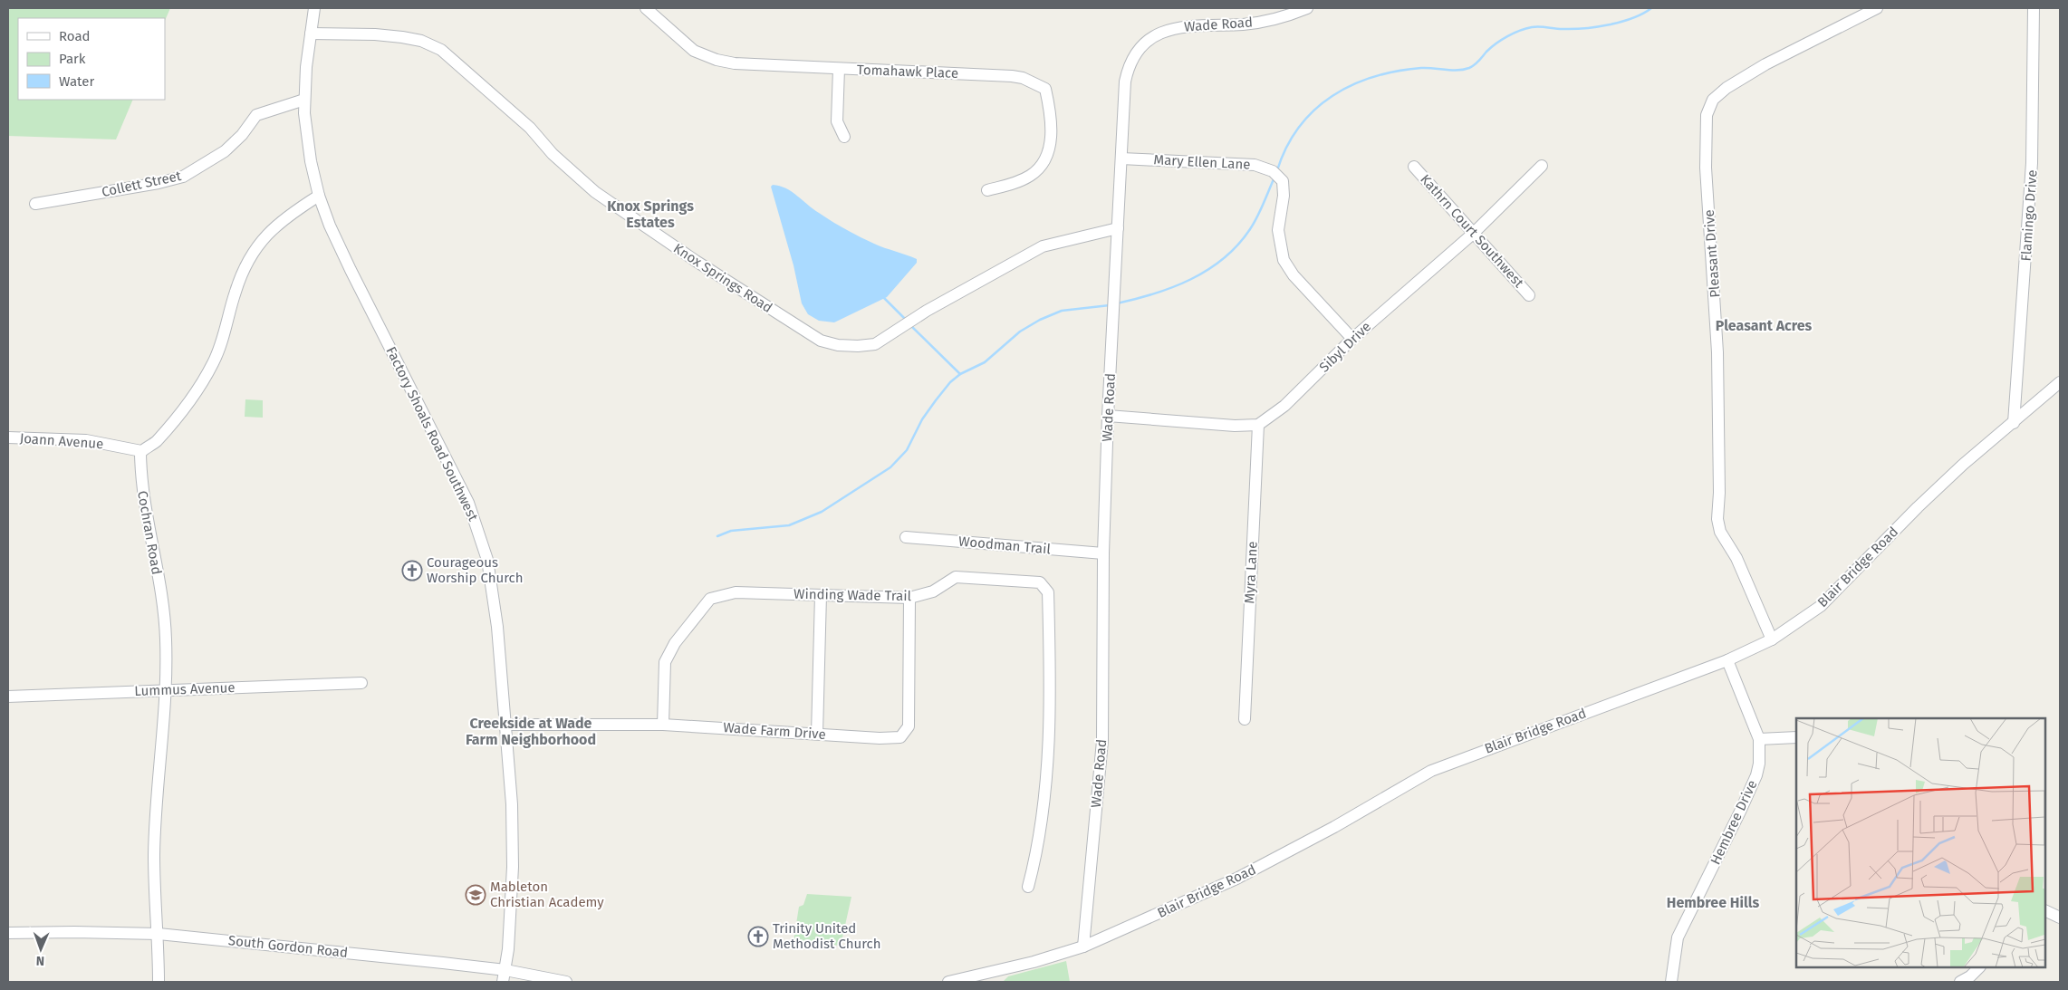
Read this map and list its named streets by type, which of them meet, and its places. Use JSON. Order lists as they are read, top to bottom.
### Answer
{
  "streets": {
    "street": [
      "Wade Road",
      "Tomahawk Place",
      "Mary Ellen Lane",
      "Collett Street",
      "Flamingo Drive",
      "Kathrn Court Southwest",
      "Pleasant Drive",
      "Knox Springs Road",
      "Sibyl Drive",
      "Factory Shoals Road Southwest",
      "Joann Avenue",
      "Cochran Road",
      "Woodman Trail",
      "Blair Bridge Road",
      "Myra Lane",
      "Winding Wade Trail",
      "Lummus Avenue",
      "Wade Farm Drive",
      "Hembree Drive",
      "South Gordon Road"
    ]
  },
  "crossings": [
    ["Wade Road", "Mary Ellen Lane"],
    ["Wade Road", "Knox Springs Road"],
    ["Wade Road", "Woodman Trail"],
    ["Wade Road", "Blair Bridge Road"],
    ["Mary Ellen Lane", "Sibyl Drive"],
    ["Collett Street", "Factory Shoals Road Southwest"],
    ["Flamingo Drive", "Blair Bridge Road"],
    ["Kathrn Court Southwest", "Sibyl Drive"],
    ["Pleasant Drive", "Blair Bridge Road"],
    ["Knox Springs Road", "Factory Shoals Road Southwest"],
    ["Sibyl Drive", "Myra Lane"],
    ["Factory Shoals Road Southwest", "Wade Farm Drive"],
    ["Factory Shoals Road Southwest", "South Gordon Road"],
    ["Joann Avenue", "Cochran Road"],
    ["Cochran Road", "Lummus Avenue"],
    ["Cochran Road", "South Gordon Road"],
    ["Blair Bridge Road", "Hembree Drive"],
    ["Winding Wade Trail", "Wade Farm Drive"]
  ],
  "districts": [
    "Knox Springs Estates",
    "Pleasant Acres",
    "Creekside at Wade Farm Neighborhood",
    "Hembree Hills"
  ],
  "places": {
    "church": ["Courageous Worship Church", "Trinity United Methodist Church"],
    "school or university": ["Mableton Christian Academy"]
  },
  "legend": ["Road", "Park", "Water"],
  "north": "bottom"
}
